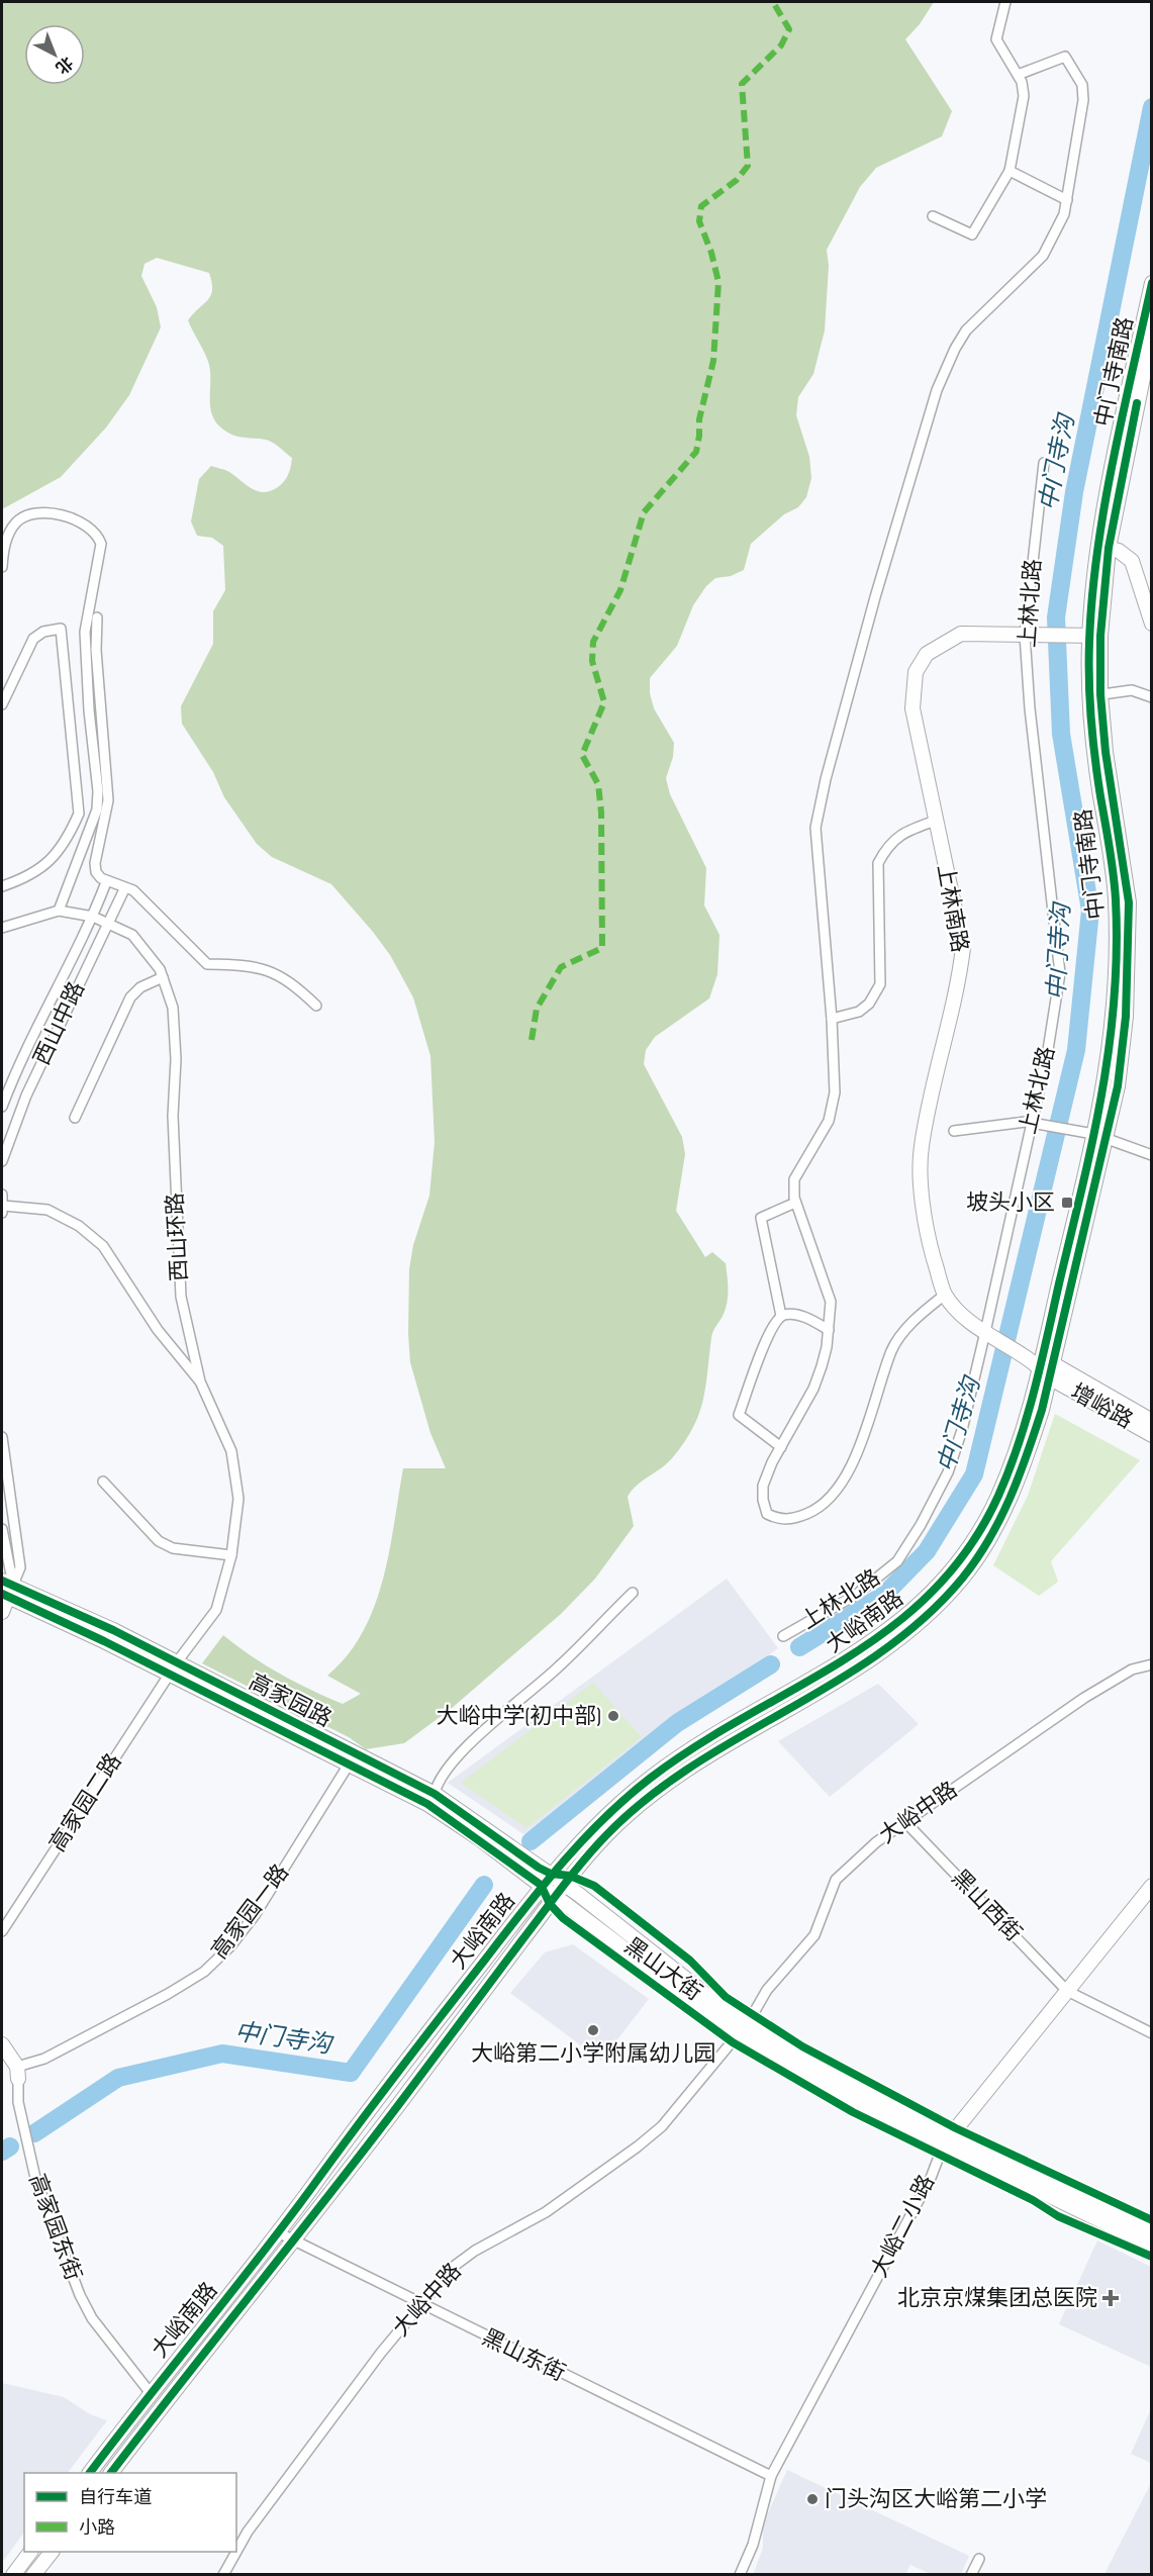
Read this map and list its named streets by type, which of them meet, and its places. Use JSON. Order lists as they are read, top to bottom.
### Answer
{
  "streets": {
    "main road": [
      "中门寺南路",
      "上林南路",
      "增峪路",
      "大峪南路",
      "高家园路",
      "黑山大街",
      "大峪二小路"
    ],
    "street": [
      "上林北路",
      "西山中路",
      "西山环路",
      "高家园二路",
      "大峪中路",
      "黑山西街",
      "高家园一路",
      "高家园东街",
      "黑山东街"
    ]
  },
  "crossings": [
    ["中门寺南路", "上林南路"],
    ["中门寺南路", "增峪路"],
    ["中门寺南路", "大峪南路"],
    ["上林北路", "上林南路"],
    ["西山中路", "西山环路"],
    ["西山环路", "高家园路"],
    ["西山环路", "高家园二路"],
    ["增峪路", "大峪南路"],
    ["大峪南路", "高家园路"],
    ["大峪南路", "黑山大街"],
    ["大峪南路", "高家园东街"],
    ["大峪南路", "黑山东街"],
    ["高家园路", "高家园二路"],
    ["高家园路", "高家园一路"],
    ["高家园路", "黑山大街"],
    ["大峪中路", "黑山西街"],
    ["大峪中路", "黑山大街"],
    ["大峪中路", "黑山东街"],
    ["黑山西街", "大峪二小路"],
    ["高家园一路", "高家园东街"],
    ["黑山大街", "大峪二小路"],
    ["大峪二小路", "黑山东街"]
  ],
  "water": ["中门寺沟"],
  "places": {
    "transit": ["坡头小区"],
    "other": ["大峪中学(初中部)", "大峪第二小学附属幼儿园", "门头沟区大峪第二小学"],
    "health": ["北京京煤集团总医院"]
  },
  "legend": ["自行车道", "小路"],
  "north": "bottom right"
}
